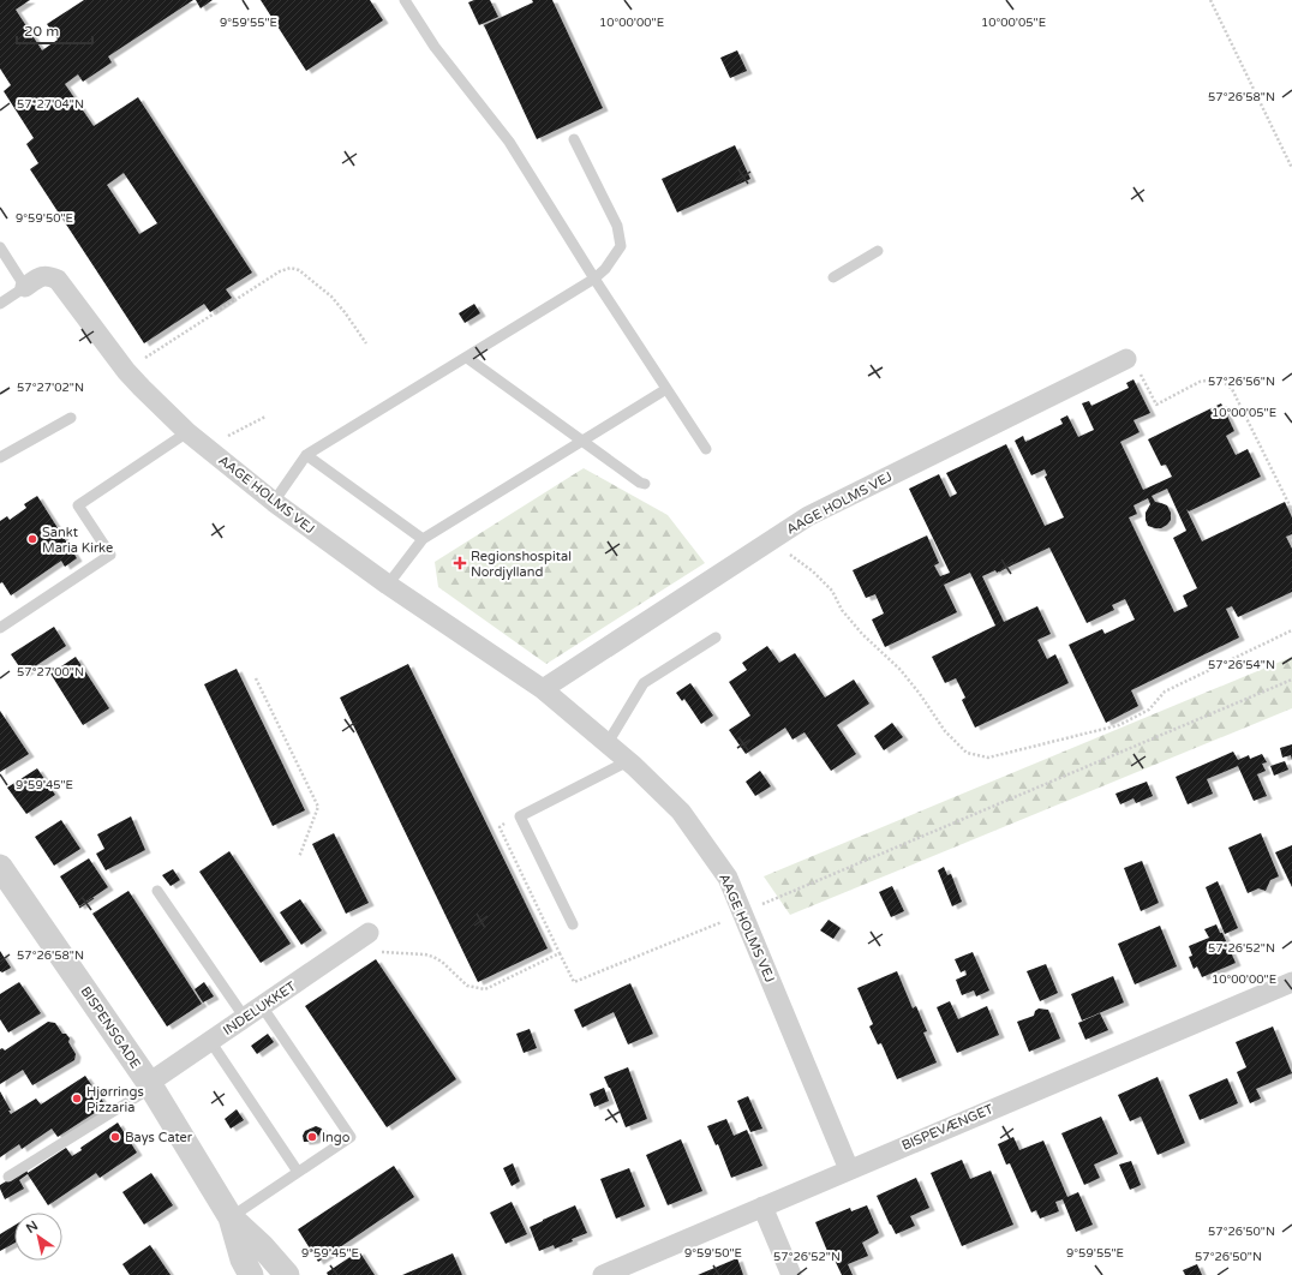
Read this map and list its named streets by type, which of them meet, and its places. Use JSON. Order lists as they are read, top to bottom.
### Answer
{
  "streets": {
    "street": [
      "AAGE HOLMS VEJ",
      "INDELUKKET",
      "BISPENSGADE",
      "BISPEVÆNGET"
    ]
  },
  "crossings": [
    ["AAGE HOLMS VEJ", "BISPEVÆNGET"],
    ["INDELUKKET", "BISPENSGADE"]
  ],
  "places": {
    "other": [
      "Sankt Maria Kirke",
      "Hjørrings Pizzaria",
      "Bays Cater",
      "Ingo"
    ],
    "health": ["Regionshospital Nordjylland"]
  },
  "scale_bar": "20 m",
  "north": "top left",
  "coordinates": [
    "9°59'55\"E",
    "10°00'00\"E",
    "10°00'05\"E",
    "57°26'58\"N",
    "57°27'04\"N",
    "9°59'50\"E",
    "57°26'56\"N",
    "57°27'02\"N",
    "57°26'54\"N",
    "57°27'00\"N",
    "9°59'45\"E",
    "57°26'52\"N",
    "57°26'50\"N"
  ]
}
